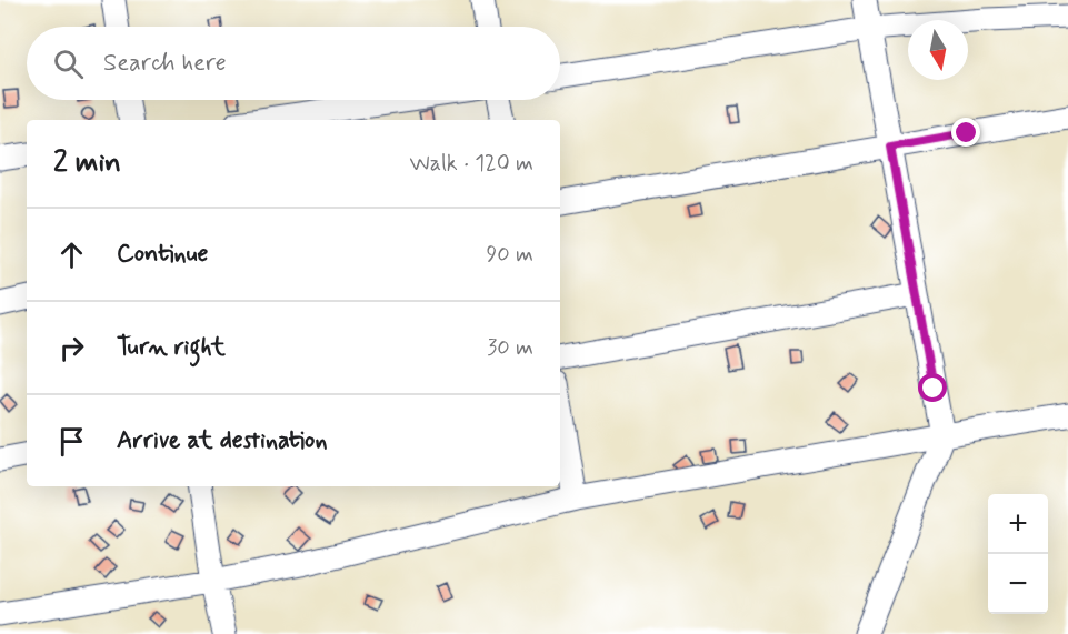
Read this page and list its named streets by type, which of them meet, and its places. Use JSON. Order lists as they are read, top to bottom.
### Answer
{
  "north": "bottom",
  "page": {
    "search": "Search here",
    "heading": ["2 min", "Walk · 120 m"],
    "list": [
      ["Continue", "90 m"],
      ["Turn right", "30 m"],
      "Arrive at destination"
    ],
    "map_buttons": ["+", "−"]
  }
}
